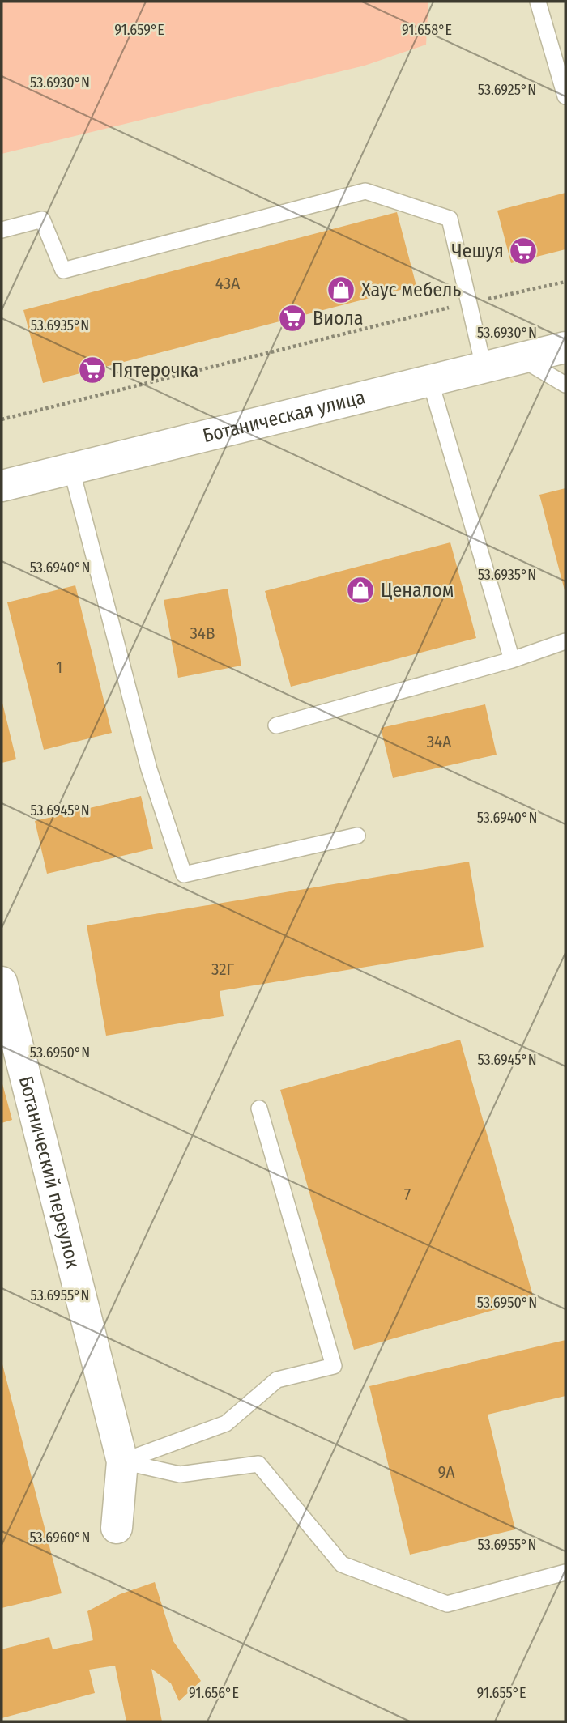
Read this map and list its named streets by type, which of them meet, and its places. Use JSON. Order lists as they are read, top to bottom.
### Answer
{
  "streets": {
    "street": ["Ботаническая улица", "Ботанический переулок"]
  },
  "places": {
    "supermarket": ["Чешуя", "Виола", "Пятерочка"],
    "shop": ["Хаус мебель", "Ценалом"]
  },
  "house_numbers": [
    "43А",
    "34В",
    "1",
    "34А",
    "32Г",
    "7",
    "9А"
  ],
  "coordinates": [
    "91.659°E",
    "91.658°E",
    "53.6930°N",
    "53.6925°N",
    "53.6935°N",
    "53.6940°N",
    "53.6945°N",
    "53.6950°N",
    "53.6955°N",
    "53.6960°N",
    "91.656°E",
    "91.655°E"
  ]
}
